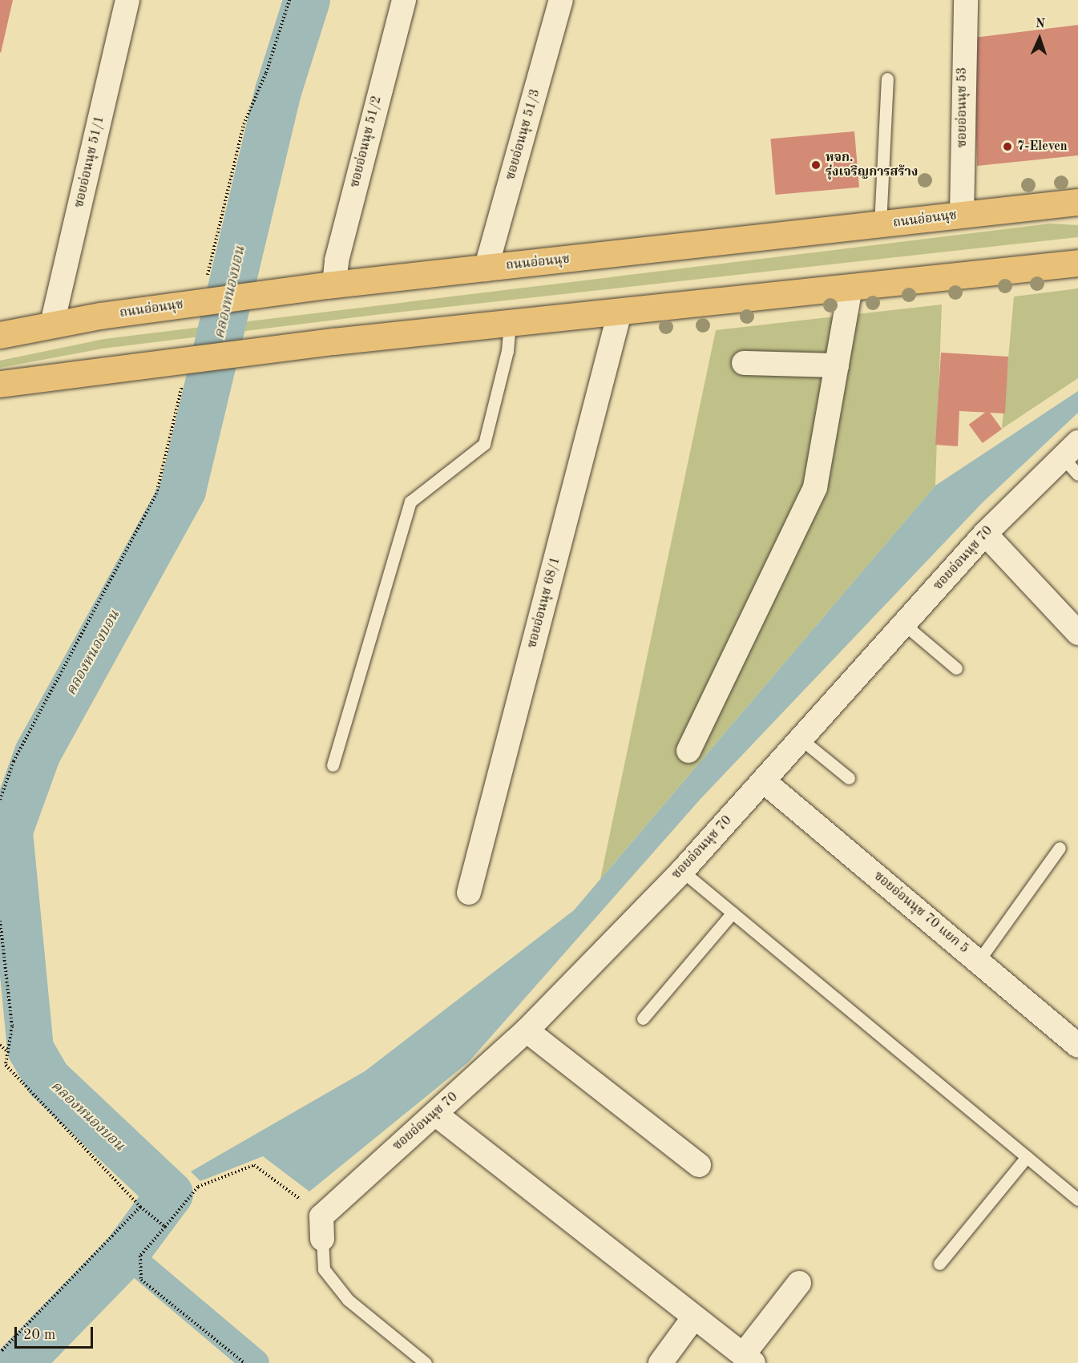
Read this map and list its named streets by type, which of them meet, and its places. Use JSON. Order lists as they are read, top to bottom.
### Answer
{
  "streets": {
    "main road": ["ถนนอ่อนนุช"],
    "street": [
      "ซอยอ่อนนุช 53",
      "ซอยอ่อนนุช 51/3",
      "ซอยอ่อนนุช 51/2",
      "ซอยอ่อนนุช 51/1",
      "ซอยอ่อนนุช 70",
      "ซอยอ่อนนุช 68/1",
      "ซอยอ่อนนุช 70 แยก 5"
    ]
  },
  "crossings": [
    ["ซอยอ่อนนุช 53", "ถนนอ่อนนุช"],
    ["ซอยอ่อนนุช 51/3", "ถนนอ่อนนุช"],
    ["ซอยอ่อนนุช 51/2", "ถนนอ่อนนุช"],
    ["ซอยอ่อนนุช 51/1", "ถนนอ่อนนุช"],
    ["ซอยอ่อนนุช 70", "ซอยอ่อนนุช 70 แยก 5"]
  ],
  "water": ["คลองหนองบอน"],
  "places": ["7-Eleven", "หจก. รุ่งเจริญการสร้าง"],
  "scale_bar": "20 m",
  "north": "top"
}
